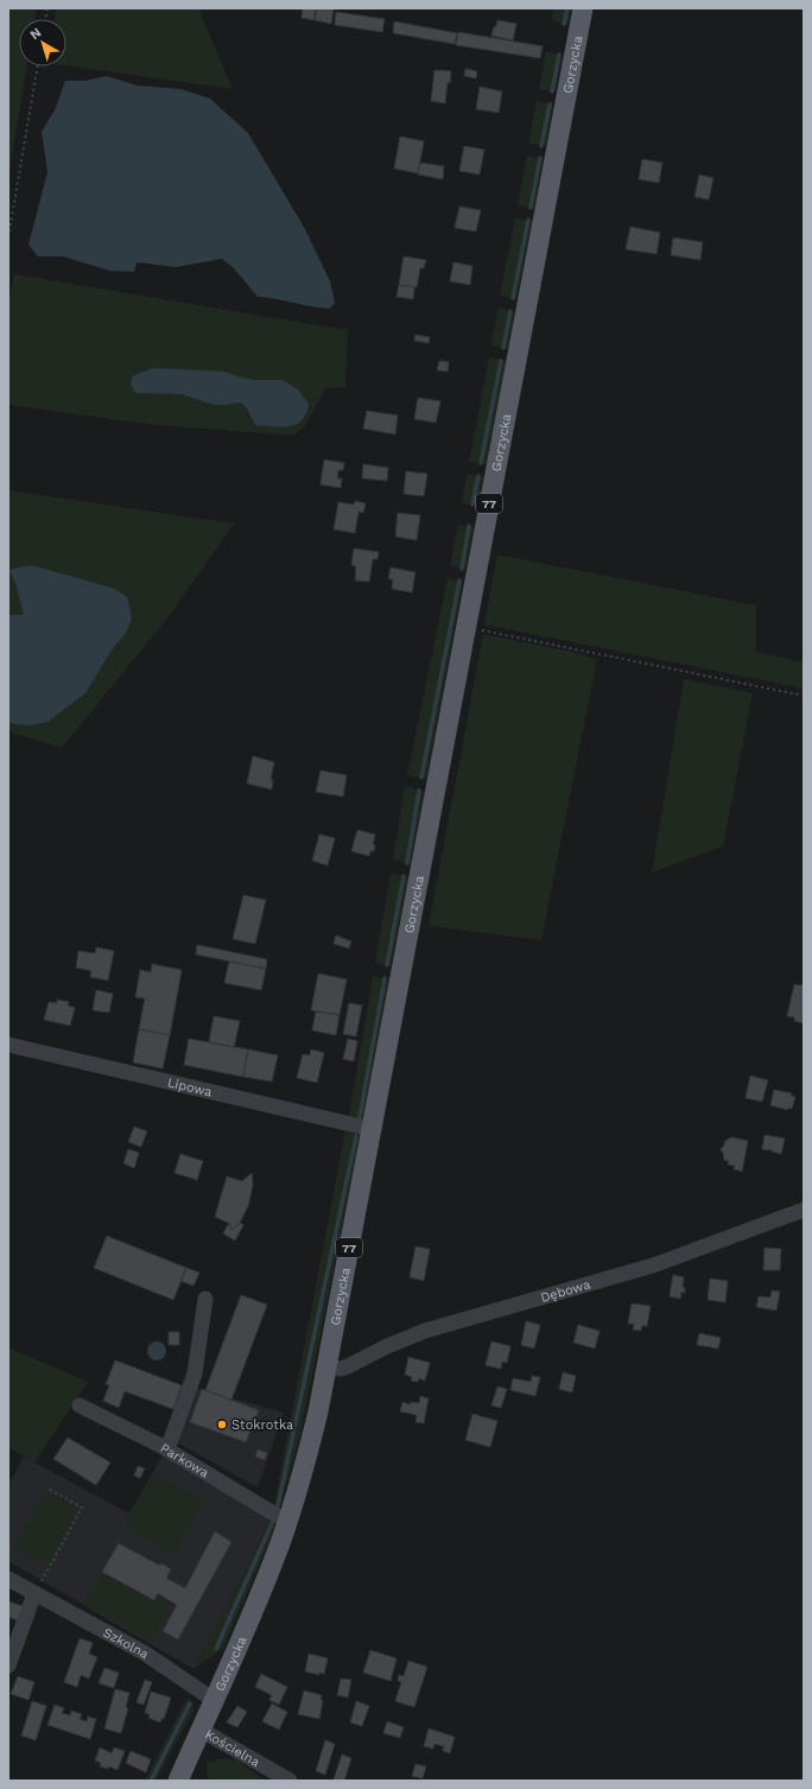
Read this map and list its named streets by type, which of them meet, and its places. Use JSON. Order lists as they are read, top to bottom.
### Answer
{
  "streets": {
    "main road": ["Gorzycka", "77"],
    "street": [
      "Lipowa",
      "Dębowa",
      "Parkowa",
      "Szkolna",
      "Kościelna"
    ]
  },
  "crossings": [
    ["Gorzycka", "Lipowa"],
    ["Gorzycka", "Dębowa"],
    ["Gorzycka", "Parkowa"],
    ["Gorzycka", "Szkolna"],
    ["Gorzycka", "Kościelna"]
  ],
  "places": ["Stokrotka"],
  "north": "top left"
}
